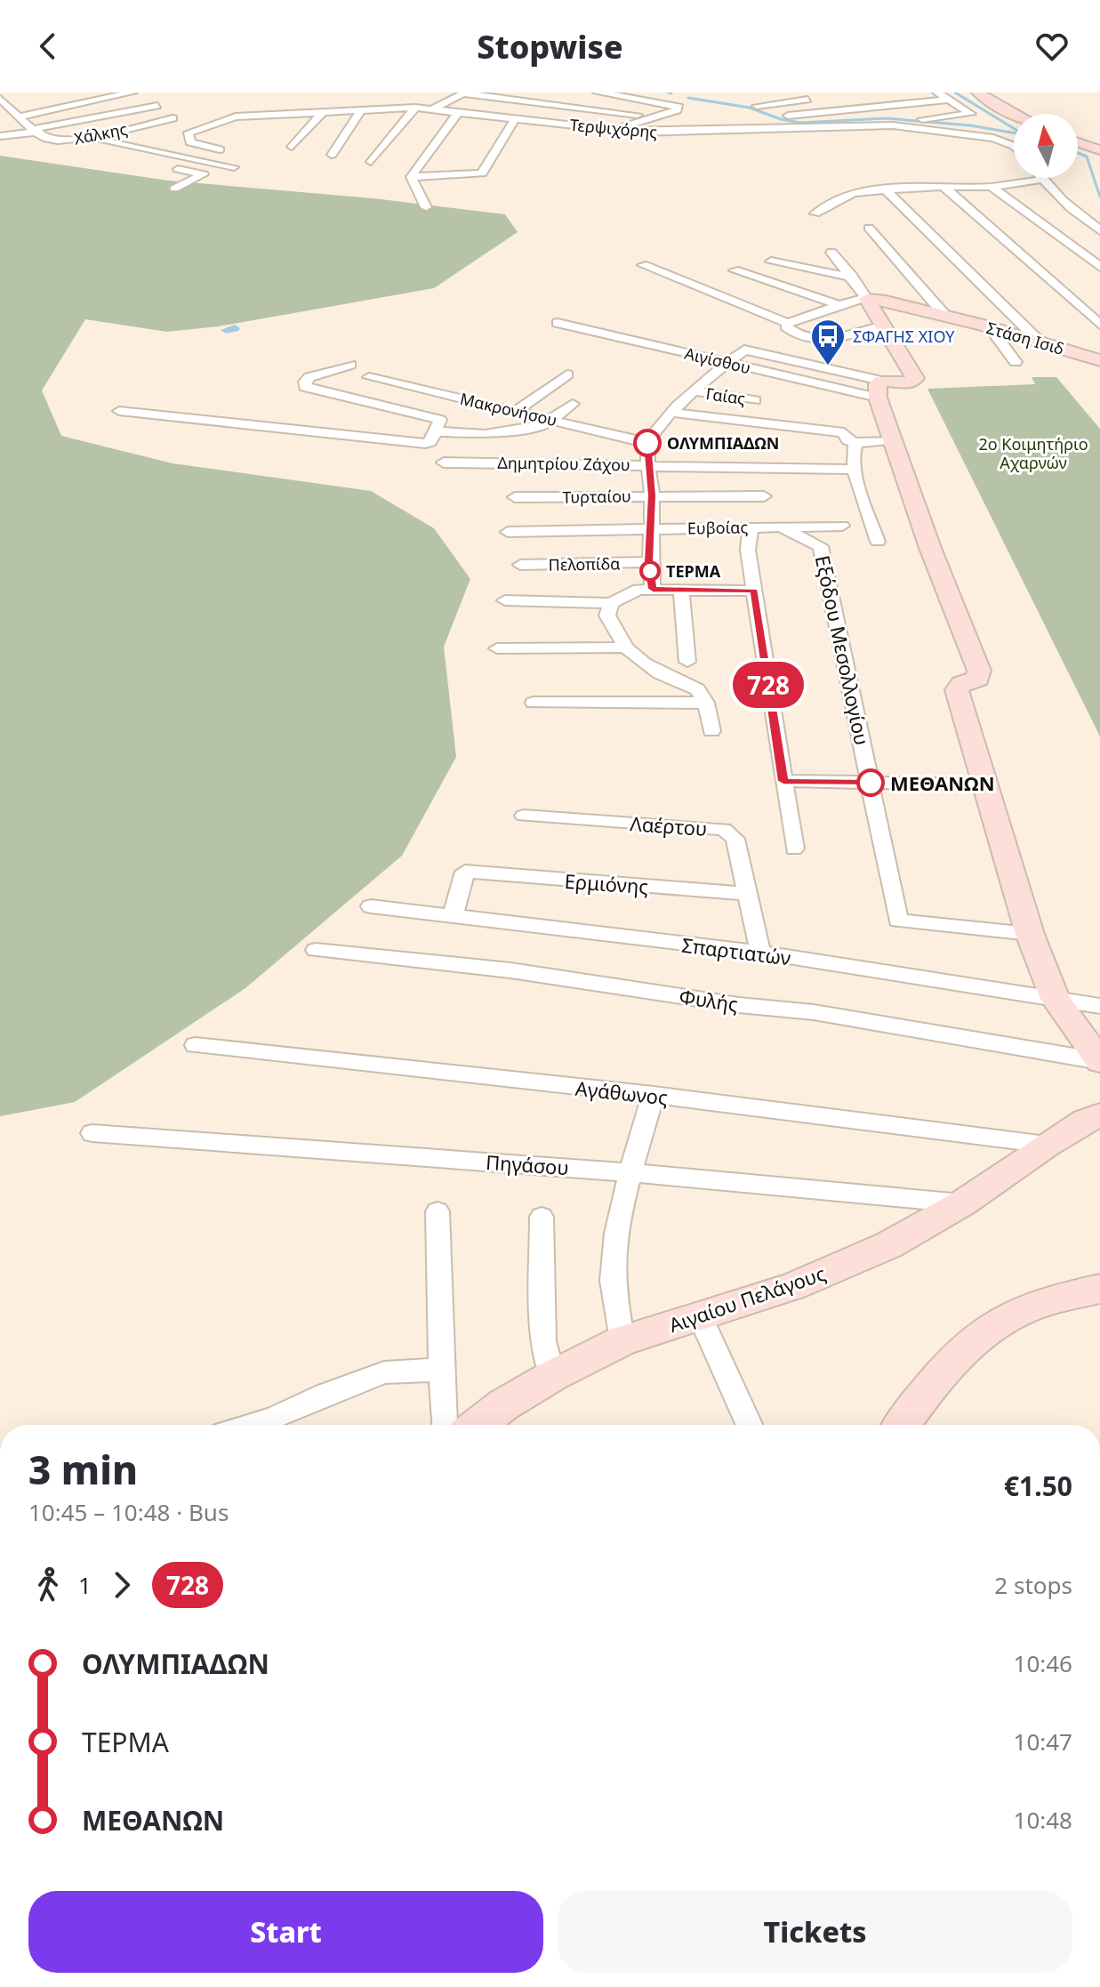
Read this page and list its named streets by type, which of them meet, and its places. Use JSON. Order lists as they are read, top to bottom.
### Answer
{
  "streets": {
    "street": [
      "Τερψιχόρης",
      "Χάλκης",
      "Στάση Ισιδ",
      "Αιγίσθου",
      "Γαίας",
      "Μακρονήσου",
      "Δημητρίου Ζάχου",
      "Τυρταίου",
      "Ευβοίας",
      "Πελοπίδα",
      "Εξόδου Μεσολλογίου",
      "Λαέρτου",
      "Ερμιόνης",
      "Σπαρτιατών",
      "Φυλής",
      "Αγάθωνος",
      "Πηγάσου",
      "Αιγαίου Πελάγους"
    ]
  },
  "crossings": [
    ["Ευβοίας", "Εξόδου Μεσολλογίου"],
    ["Λαέρτου", "Ερμιόνης"],
    ["Λαέρτου", "Σπαρτιατών"],
    ["Ερμιόνης", "Σπαρτιατών"],
    ["Αγάθωνος", "Αιγαίου Πελάγους"],
    ["Πηγάσου", "Αιγαίου Πελάγους"]
  ],
  "parks": ["2ο Κοιμητήριο Αχαρνών"],
  "places": {
    "bus stop": ["ΣΦΑΓΗΣ ΧΙΟΥ"],
    "other": ["ΟΛΥΜΠΙΑΔΩΝ", "ΤΕΡΜΑ", "ΜΕΘΑΝΩΝ"]
  },
  "lines": ["bus line 728"],
  "north": "top",
  "page": {
    "header": "Stopwise",
    "on_map": "728",
    "heading": ["3 min", "10:45 – 10:48 · Bus", "€1.50"],
    "legs": ["1", "728", "2 stops"],
    "list": [
      {
        "name": "ΟΛΥΜΠΙΑΔΩΝ",
        "value": "10:46"
      },
      {
        "name": "ΤΕΡΜΑ",
        "value": "10:47"
      },
      {
        "name": "ΜΕΘΑΝΩΝ",
        "value": "10:48"
      }
    ],
    "buttons": ["Start", "Tickets"]
  }
}
